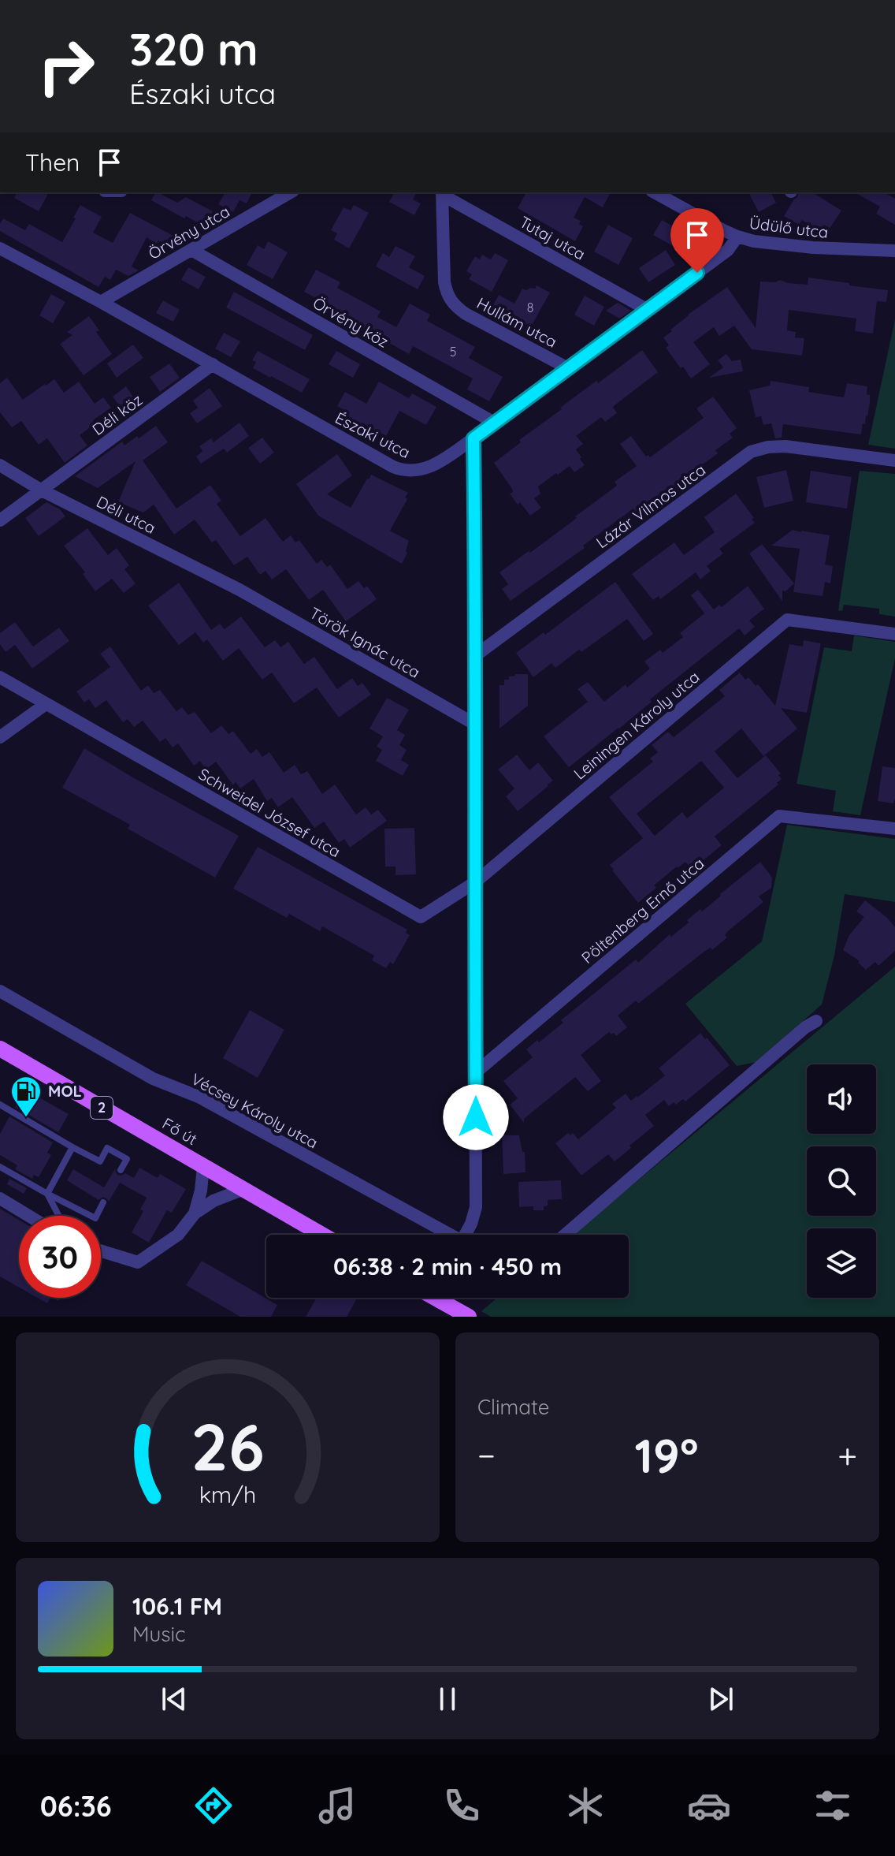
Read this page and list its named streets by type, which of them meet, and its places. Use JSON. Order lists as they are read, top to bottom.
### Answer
{
  "streets": {
    "main road": ["2", "Fő út"],
    "street": [
      "Üdülő utca",
      "Örvény utca",
      "Tutaj utca",
      "Örvény köz",
      "Hullám utca",
      "Déli köz",
      "Északi utca",
      "Lázár Vilmos utca",
      "Déli utca",
      "Török Ignác utca",
      "Leiningen Károly utca",
      "Schweidel József utca",
      "Pöltenberg Ernő utca",
      "Vécsey Károly utca"
    ]
  },
  "crossings": [
    ["Üdülő utca", "Északi utca"],
    ["Örvény utca", "Örvény köz"],
    ["Örvény utca", "Északi utca"],
    ["Tutaj utca", "Hullám utca"],
    ["Tutaj utca", "Északi utca"],
    ["Örvény köz", "Északi utca"],
    ["Hullám utca", "Északi utca"],
    ["Déli köz", "Északi utca"],
    ["Déli köz", "Déli utca"],
    ["Déli utca", "Török Ignác utca"],
    ["Leiningen Károly utca", "Schweidel József utca"]
  ],
  "places": {
    "fuel station": ["MOL"]
  },
  "house_numbers": ["8", "5"],
  "page": {
    "turn": ["320 m", "Északi utca"],
    "then": "Then",
    "limit": "30",
    "trip": "06:38 · 2 min · 450 m",
    "tile": "Climate",
    "heat": ["−", "19°", "+"],
    "song": ["106.1 FM", "Music"],
    "tabs": "06:36",
    "gauge": ["26", "km/h"]
  }
}
